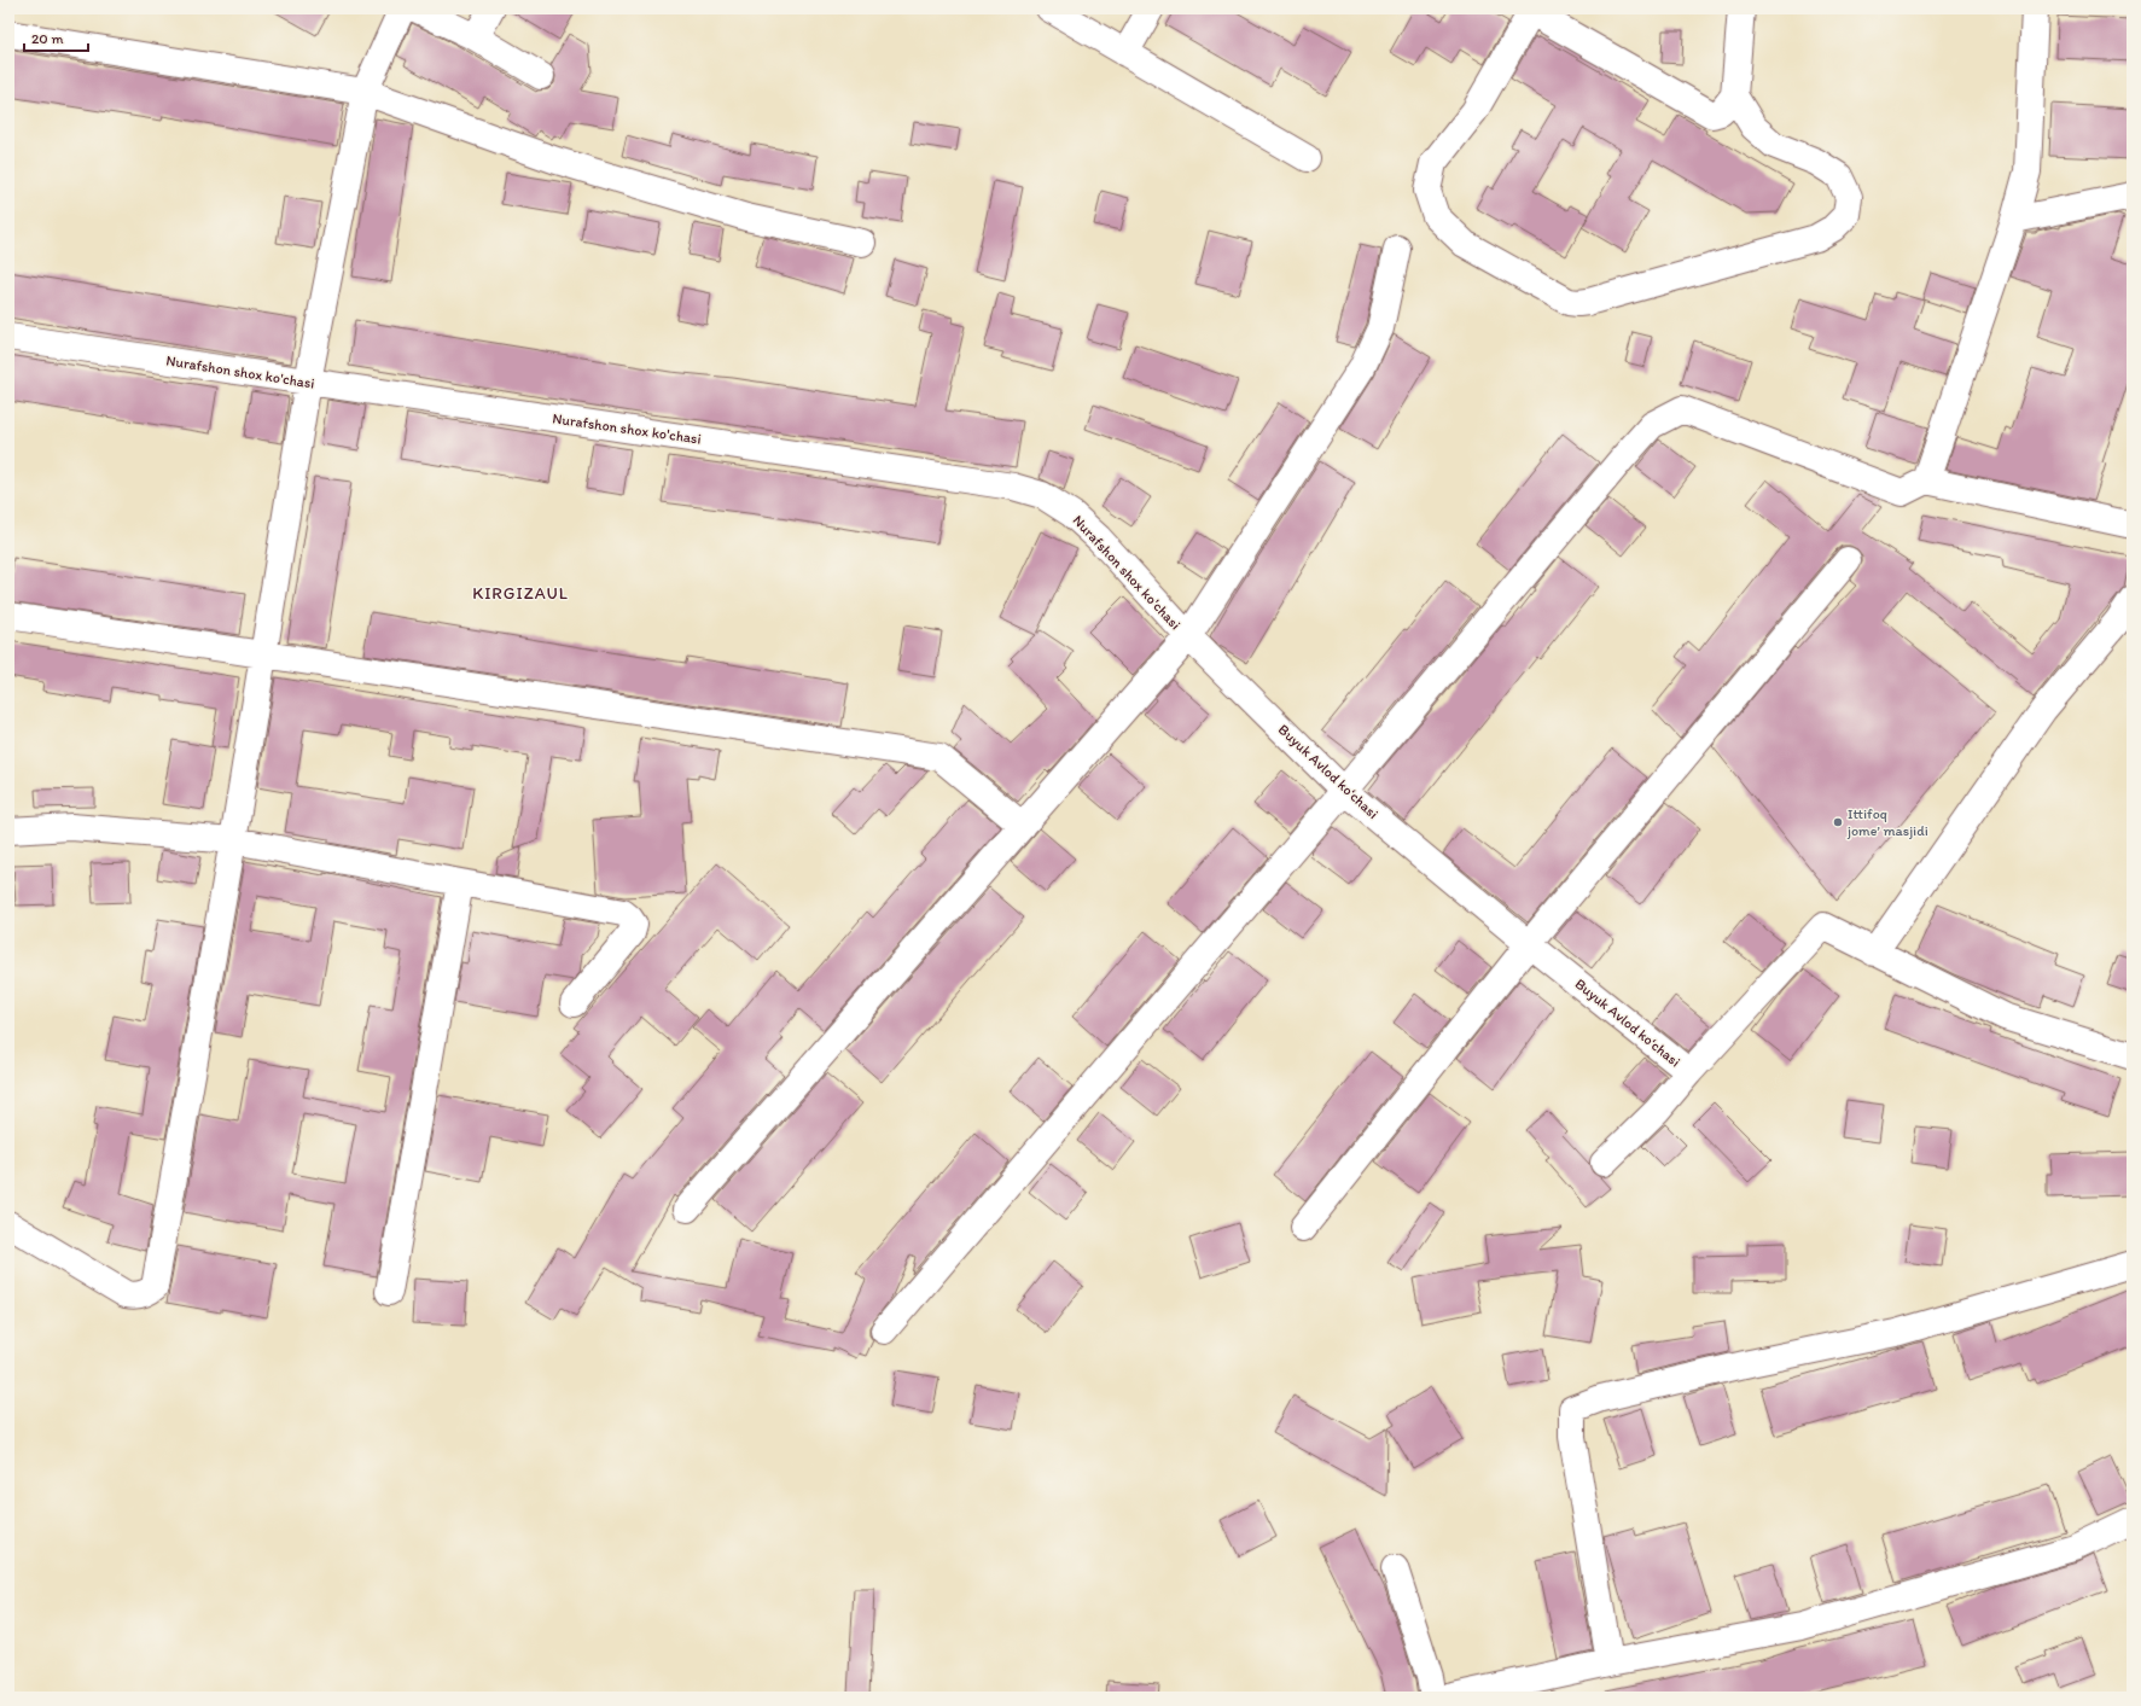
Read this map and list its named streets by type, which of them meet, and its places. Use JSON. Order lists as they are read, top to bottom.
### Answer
{
  "streets": {
    "street": ["Nurafshon shox ko'chasi", "Buyuk Avlod koʻchasi"]
  },
  "crossings": [
    ["Nurafshon shox ko'chasi", "Buyuk Avlod koʻchasi"]
  ],
  "districts": ["KIRGIZAUL"],
  "places": ["Ittifoq jome’ masjidi"],
  "scale_bar": "20 m"
}
